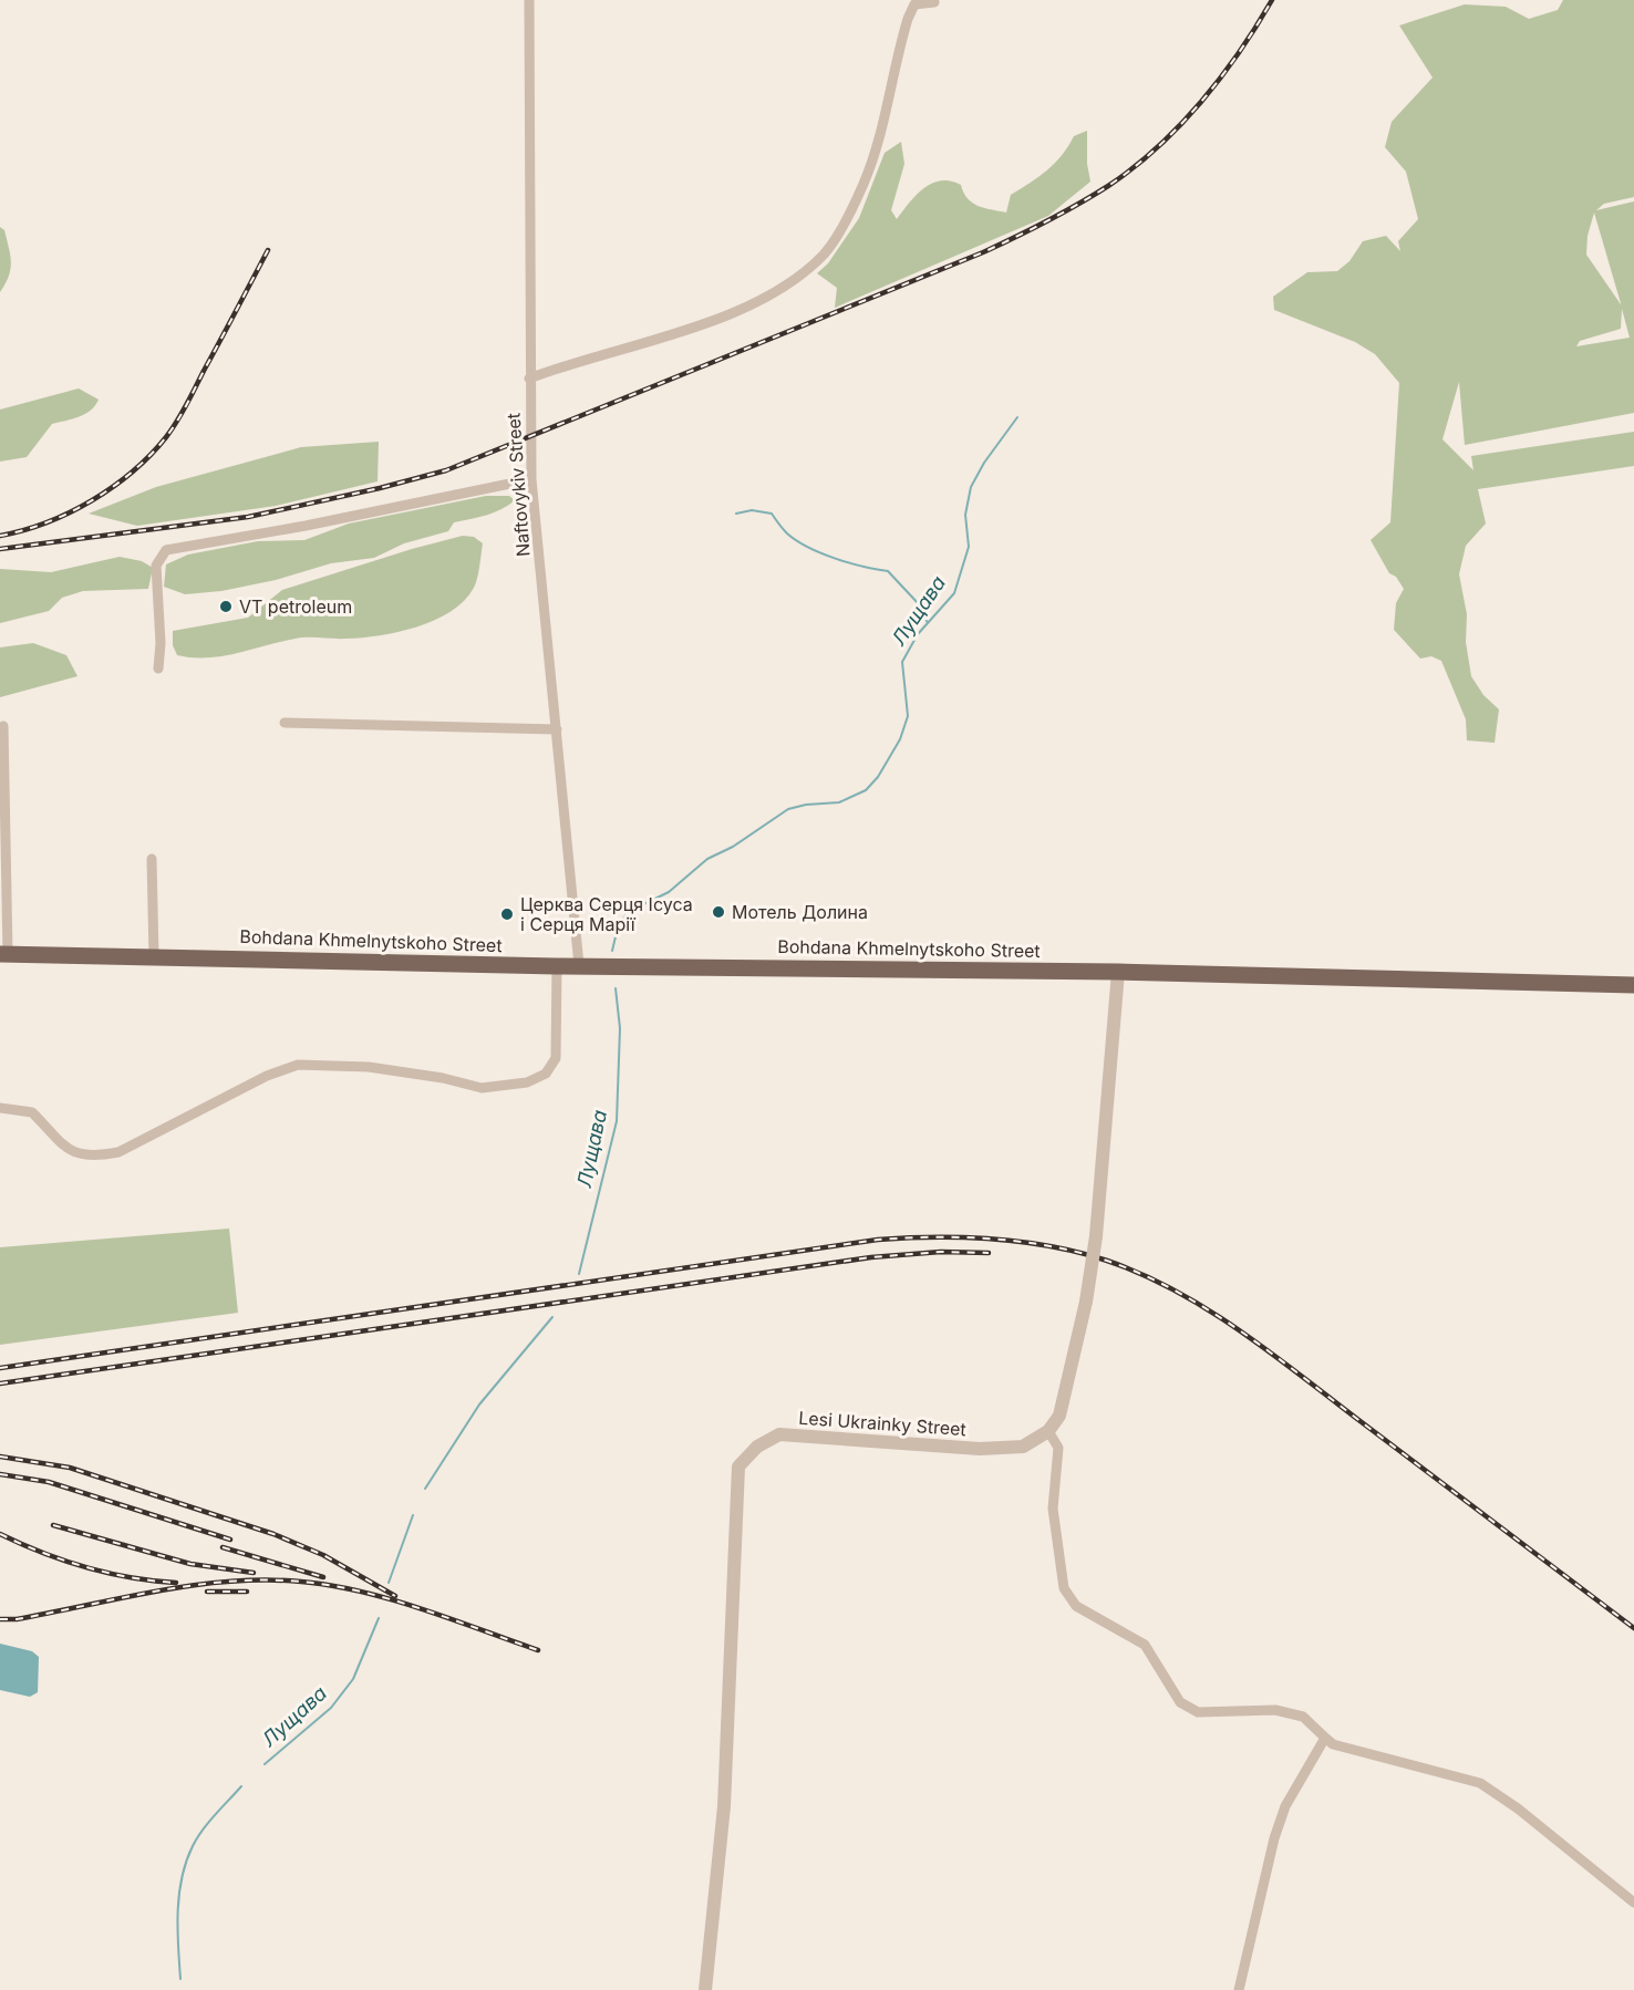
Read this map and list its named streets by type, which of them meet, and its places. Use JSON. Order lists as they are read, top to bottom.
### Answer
{
  "streets": {
    "main road": ["Bohdana Khmelnytskoho Street"],
    "street": ["Naftovykiv Street", "Lesi Ukrainky Street"]
  },
  "crossings": [
    ["Naftovykiv Street", "Bohdana Khmelnytskoho Street"]
  ],
  "water": ["Лущава"],
  "places": ["VT petroleum", "Мотель Долина", "Церква Серця Ісуса і Серця Марії"]
}
